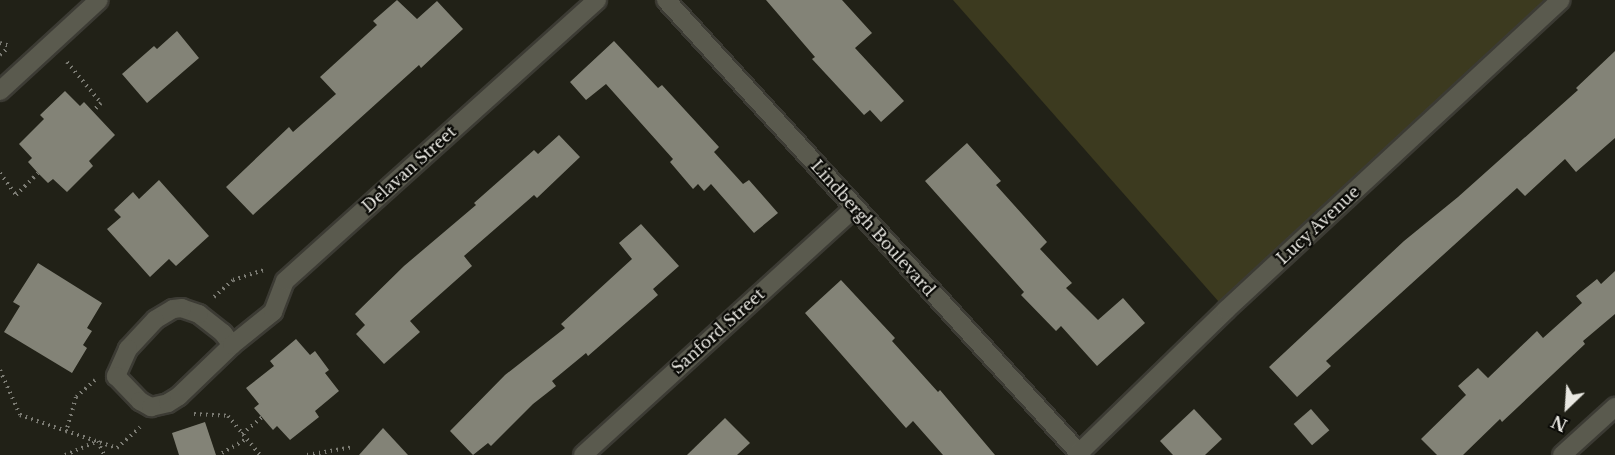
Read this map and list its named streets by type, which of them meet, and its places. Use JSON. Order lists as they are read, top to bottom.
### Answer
{
  "streets": {
    "street": [
      "Delavan Street",
      "Lucy Avenue",
      "Lindbergh Boulevard",
      "Sanford Street"
    ]
  },
  "crossings": [
    ["Lucy Avenue", "Lindbergh Boulevard"],
    ["Lindbergh Boulevard", "Sanford Street"]
  ],
  "north": "bottom left"
}
